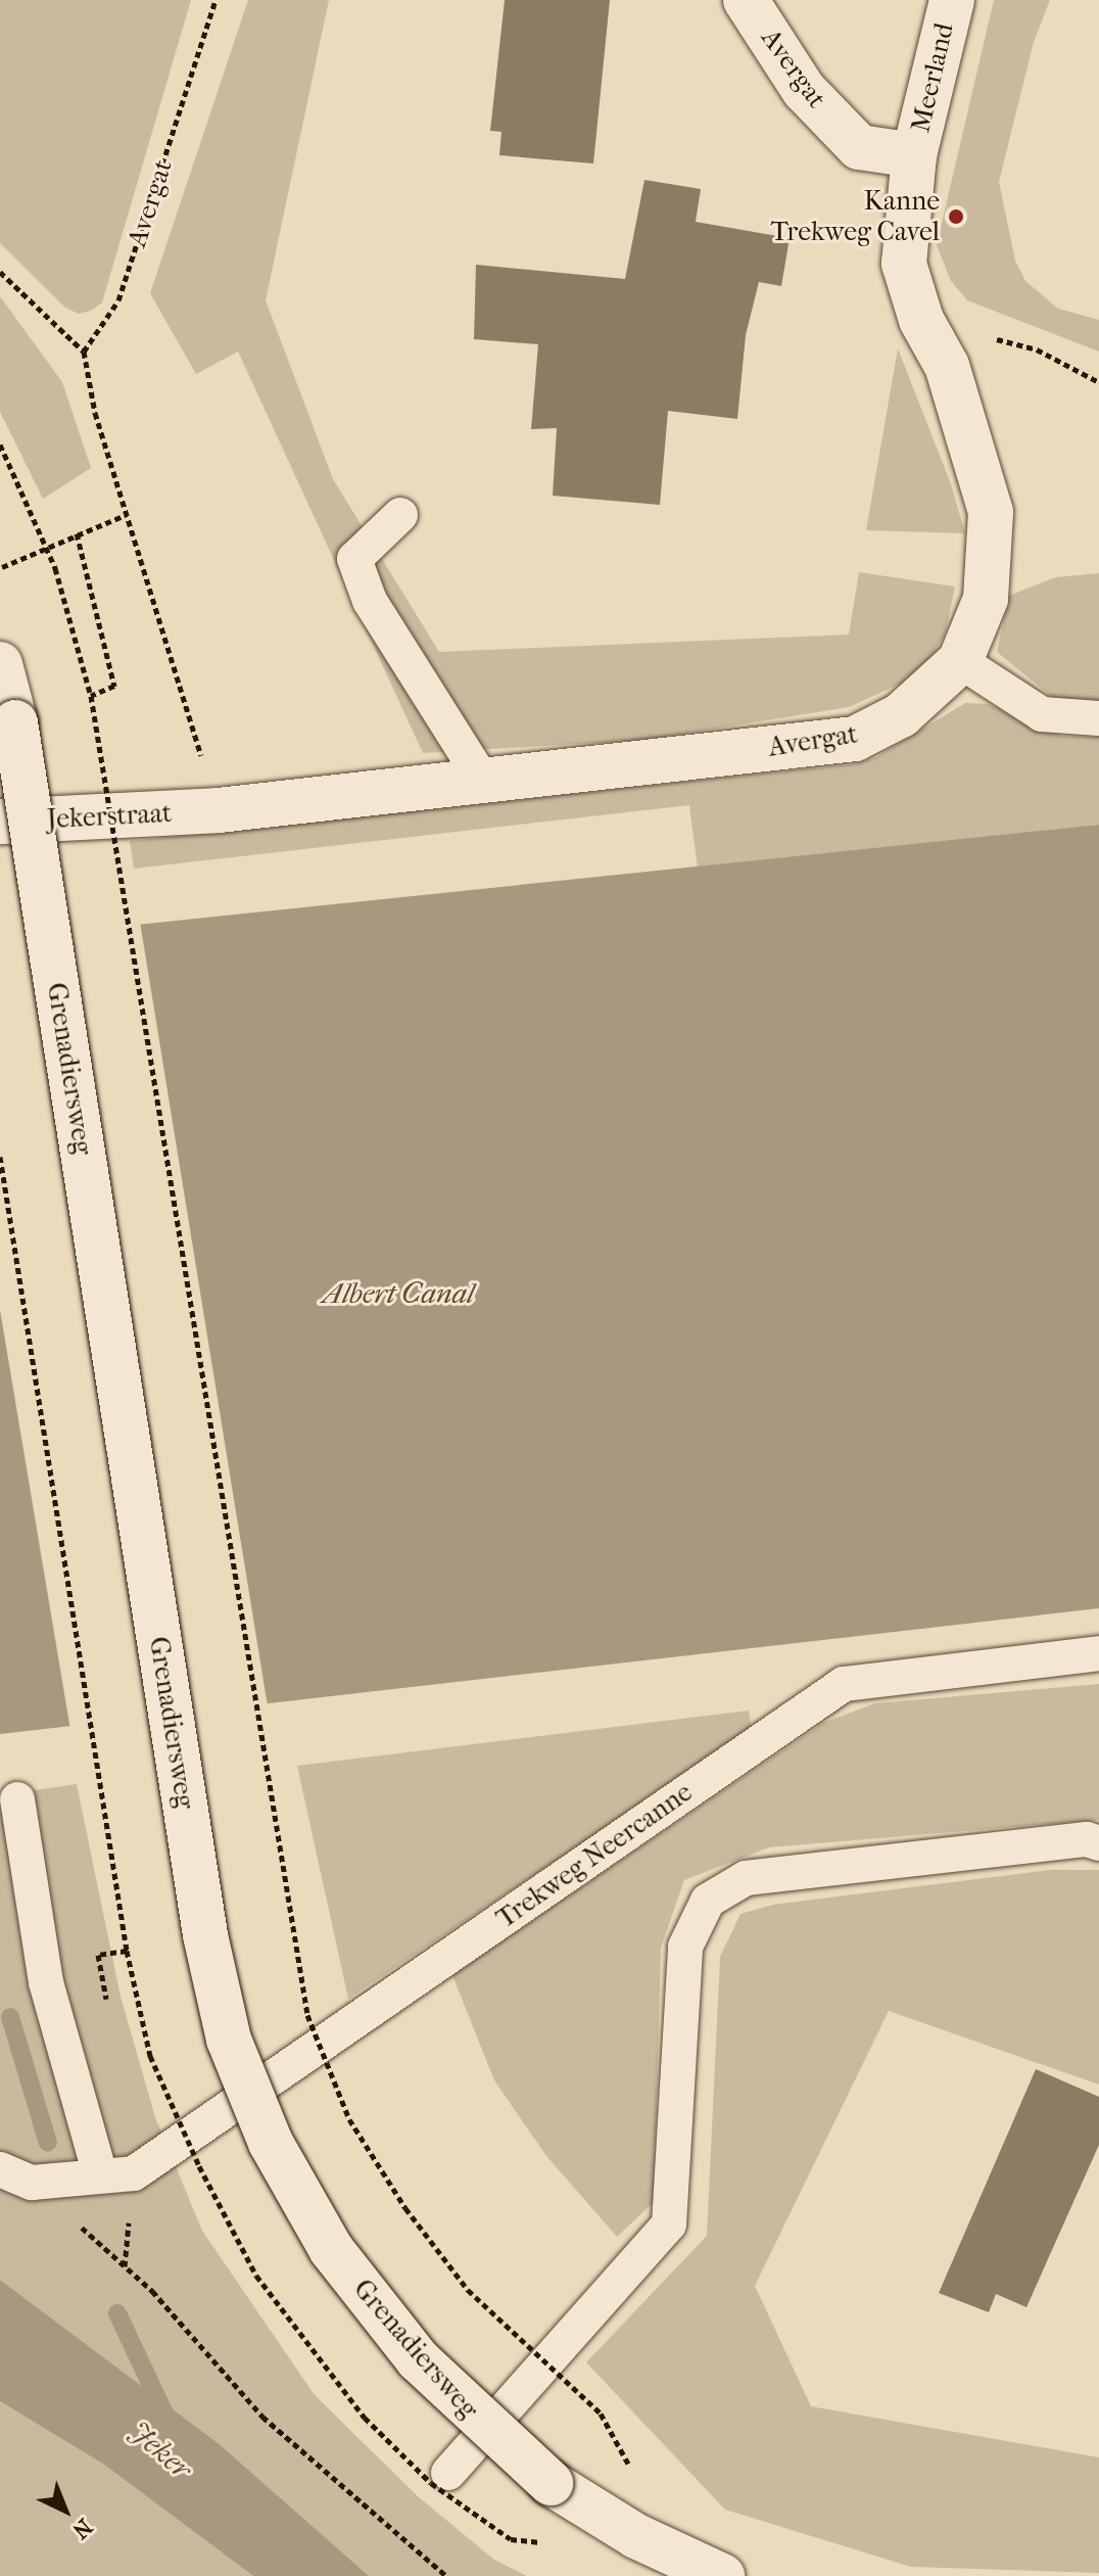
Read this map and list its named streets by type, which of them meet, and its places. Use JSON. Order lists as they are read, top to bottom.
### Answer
{
  "streets": {
    "main road": [
      "Avergat",
      "Meerland",
      "Jekerstraat",
      "Grenadiersweg"
    ],
    "lane": ["Trekweg Neercanne"]
  },
  "crossings": [
    ["Avergat", "Meerland"],
    ["Avergat", "Jekerstraat"]
  ],
  "water": ["Albert Canal", "Jeker"],
  "places": ["Kanne Trekweg Cavel"],
  "north": "bottom right"
}
